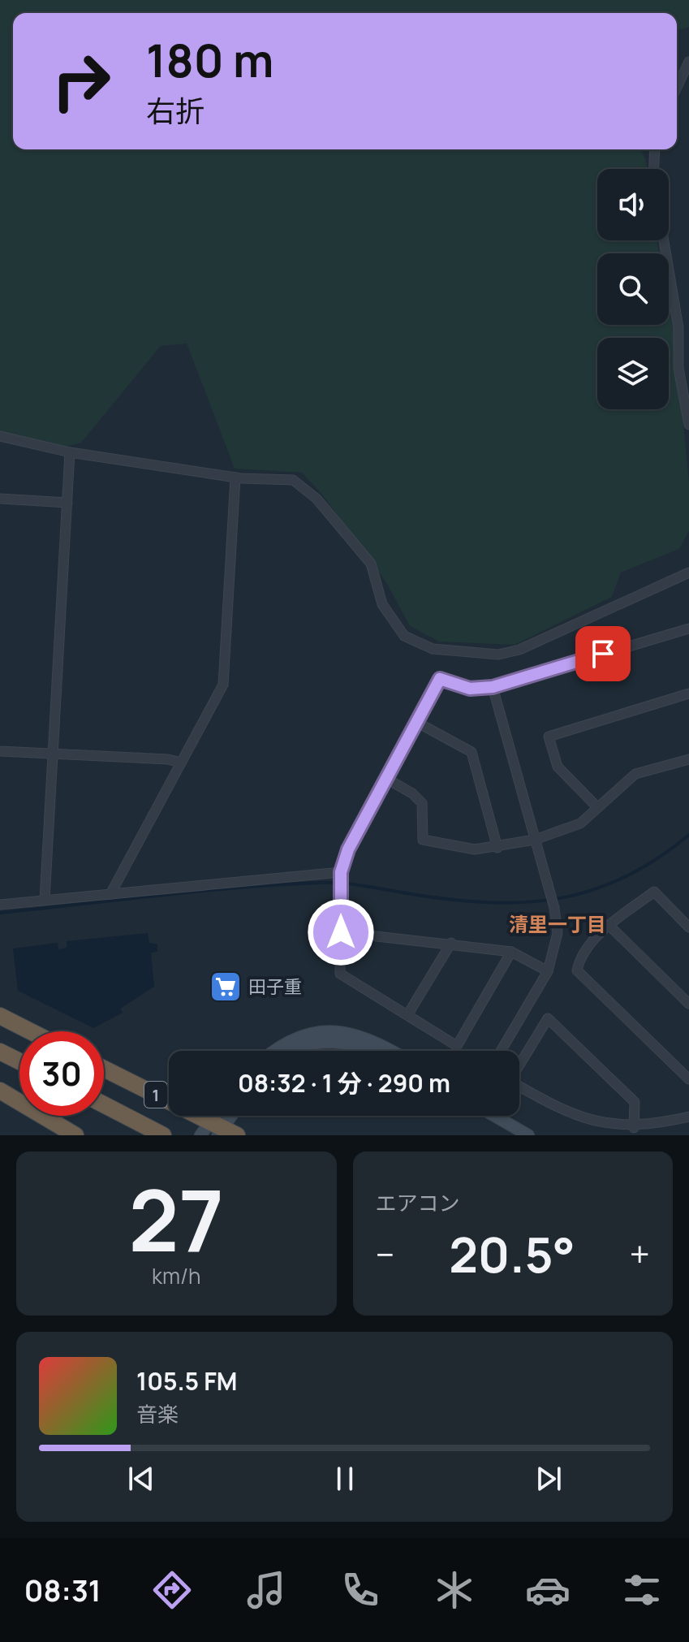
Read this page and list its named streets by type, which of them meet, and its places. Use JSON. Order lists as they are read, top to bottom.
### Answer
{
  "streets": {
    "highway": ["1"]
  },
  "districts": ["清里一丁目"],
  "places": {
    "supermarket": ["田子重"]
  },
  "page": {
    "turn": ["180 m", "右折"],
    "limit": "30",
    "trip": "08:32 · 1 分 · 290 m",
    "tile": [
      ["27", "km/h"],
      "エアコン"
    ],
    "heat": ["−", "20.5°", "+"],
    "song": ["105.5 FM", "音楽"],
    "tabs": "08:31"
  }
}
